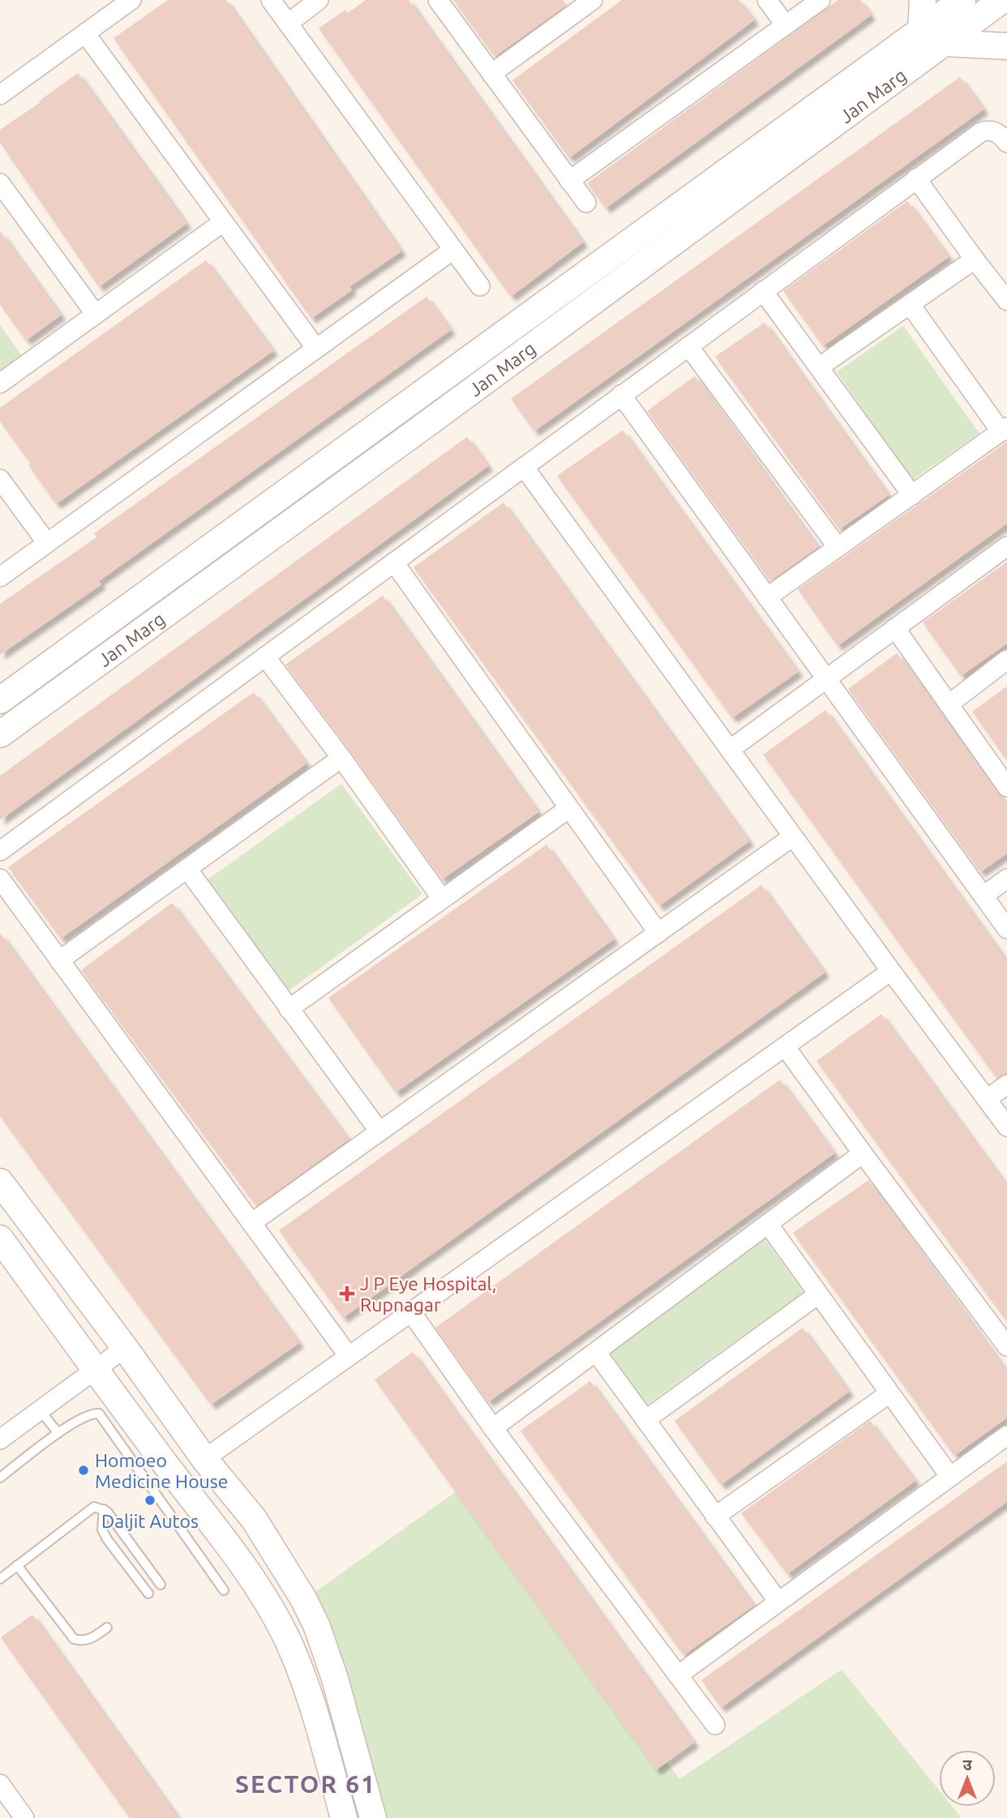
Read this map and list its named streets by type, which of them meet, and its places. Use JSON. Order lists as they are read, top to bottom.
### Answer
{
  "streets": {
    "main road": ["Jan Marg"]
  },
  "districts": ["SECTOR 61"],
  "places": {
    "health": ["J P Eye Hospital, Rupnagar"],
    "other": ["Homoeo Medicine House", "Daljit Autos"]
  },
  "north": "top"
}
